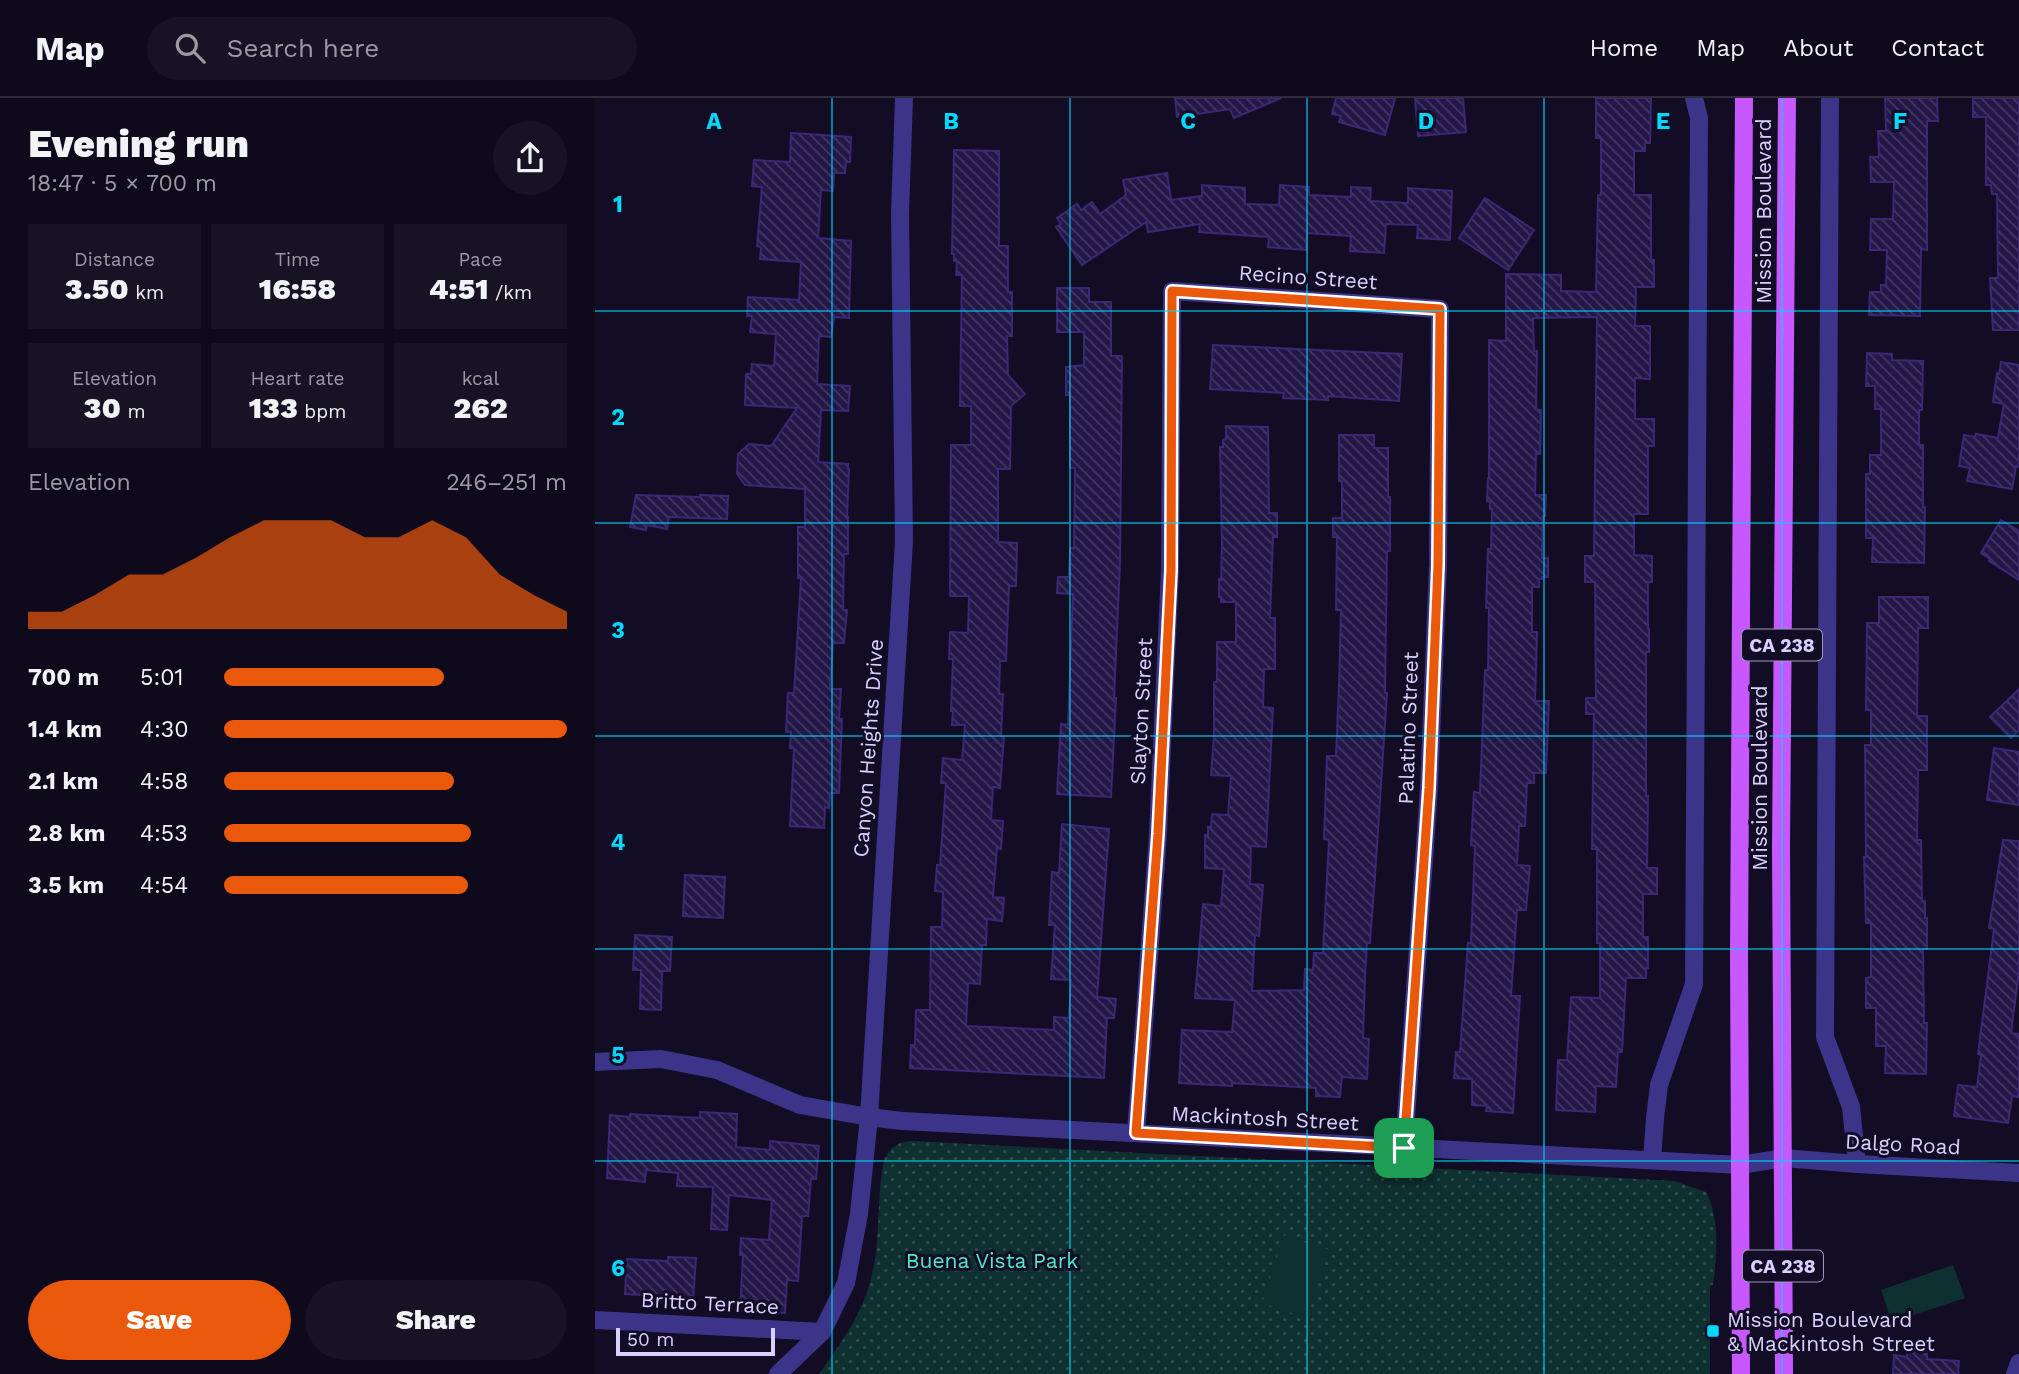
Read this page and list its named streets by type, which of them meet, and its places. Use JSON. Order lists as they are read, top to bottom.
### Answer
{
  "streets": {
    "main road": ["Mission Boulevard", "CA 238"],
    "street": [
      "Recino Street",
      "Slayton Street",
      "Palatino Street",
      "Canyon Heights Drive",
      "Mackintosh Street",
      "Dalgo Road",
      "Britto Terrace"
    ]
  },
  "crossings": [
    ["Mission Boulevard", "Mackintosh Street"],
    ["Mission Boulevard", "Dalgo Road"],
    ["Recino Street", "Slayton Street"],
    ["Recino Street", "Palatino Street"],
    ["Slayton Street", "Mackintosh Street"],
    ["Palatino Street", "Mackintosh Street"],
    ["Canyon Heights Drive", "Mackintosh Street"],
    ["Canyon Heights Drive", "Britto Terrace"],
    ["Mackintosh Street", "Dalgo Road"]
  ],
  "parks": ["Buena Vista Park"],
  "places": {
    "transit": ["Mission Boulevard & Mackintosh Street"]
  },
  "scale_bar": "50 m",
  "page": {
    "header": "Map",
    "search": "Search here",
    "nav": [
      "Home",
      "Map",
      "About",
      "Contact"
    ],
    "heading": ["Evening run", "18:47 · 5 × 700 m"],
    "stats": [
      ["Distance", "3.50 km"],
      ["Time", "16:58"],
      ["Pace", "4:51 /km"],
      ["Elevation", "30 m"],
      ["Heart rate", "133 bpm"],
      ["kcal", "262"]
    ],
    "chart": ["Elevation", "246–251 m"],
    "list": [
      {
        "name": "700 m",
        "note": "5:01"
      },
      {
        "name": "1.4 km",
        "note": "4:30"
      },
      {
        "name": "2.1 km",
        "note": "4:58"
      },
      {
        "name": "2.8 km",
        "note": "4:53"
      },
      {
        "name": "3.5 km",
        "note": "4:54"
      }
    ],
    "buttons": ["Save", "Share"],
    "scale": "50 m"
  },
  "grid": {
    "columns": [
      "A",
      "B",
      "C",
      "D",
      "E",
      "F"
    ],
    "rows": [
      "1",
      "2",
      "3",
      "4",
      "5",
      "6"
    ]
  }
}
